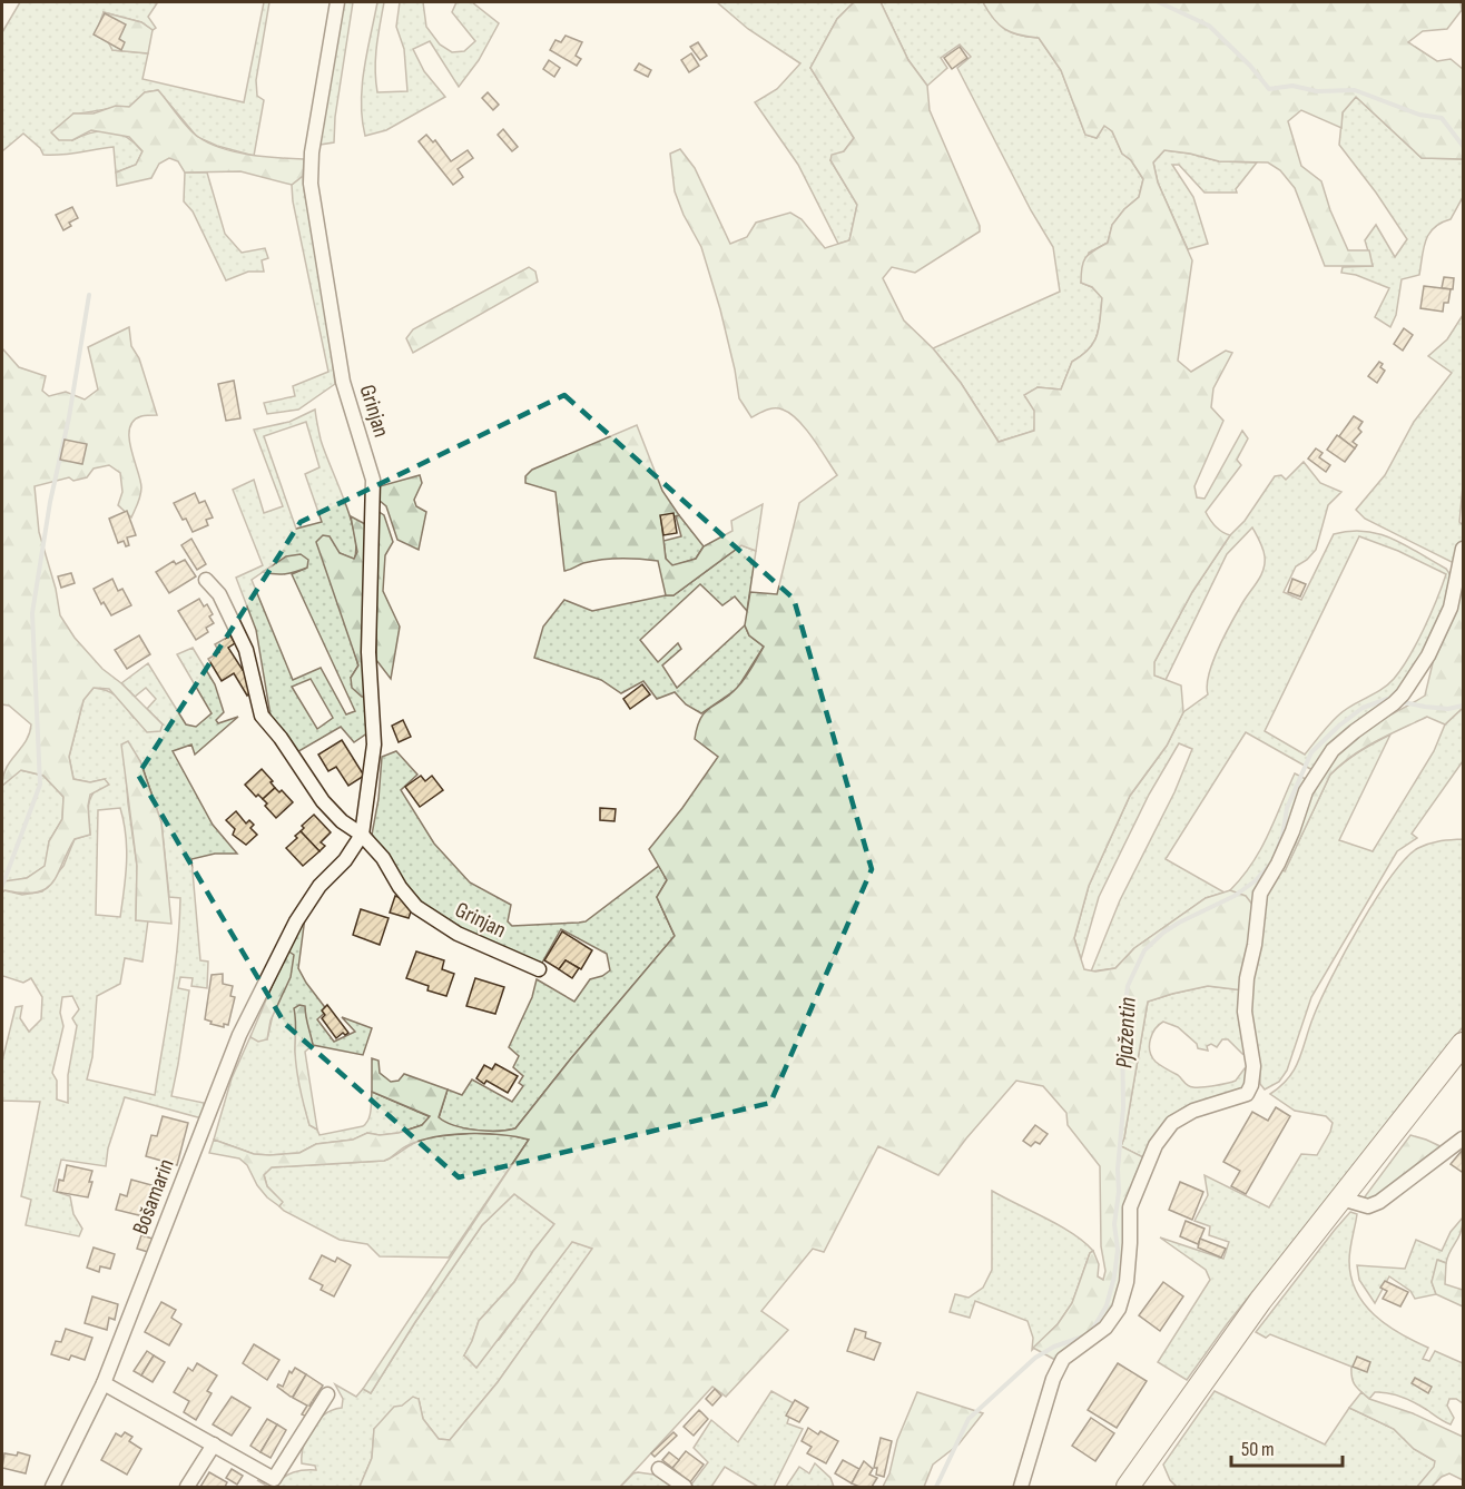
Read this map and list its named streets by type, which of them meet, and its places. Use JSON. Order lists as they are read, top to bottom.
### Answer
{
  "streets": {
    "street": ["Grinjan", "Bošamarin"]
  },
  "crossings": [
    ["Grinjan", "Bošamarin"]
  ],
  "water": ["Pjažentin"],
  "scale_bar": "50 m"
}
